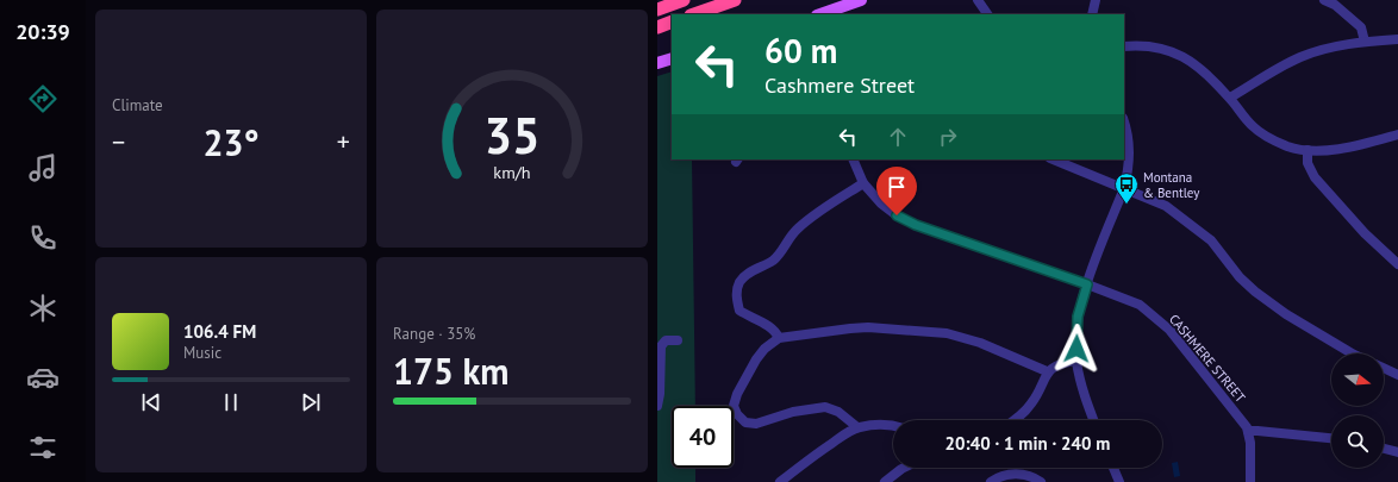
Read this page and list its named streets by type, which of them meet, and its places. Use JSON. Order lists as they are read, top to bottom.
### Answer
{
  "streets": {
    "street": ["CASHMERE STREET"]
  },
  "places": {
    "bus stop": ["Montana & Bentley"]
  },
  "north": "right",
  "page": {
    "tabs": "20:39",
    "tile": [
      "Climate",
      ["Range · 35%", "175 km"]
    ],
    "turn": ["60 m", "Cashmere Street"],
    "heat": ["−", "23°", "+"],
    "song": ["106.4 FM", "Music"],
    "limit": "40",
    "trip": "20:40 · 1 min · 240 m",
    "gauge": ["35", "km/h"]
  }
}
